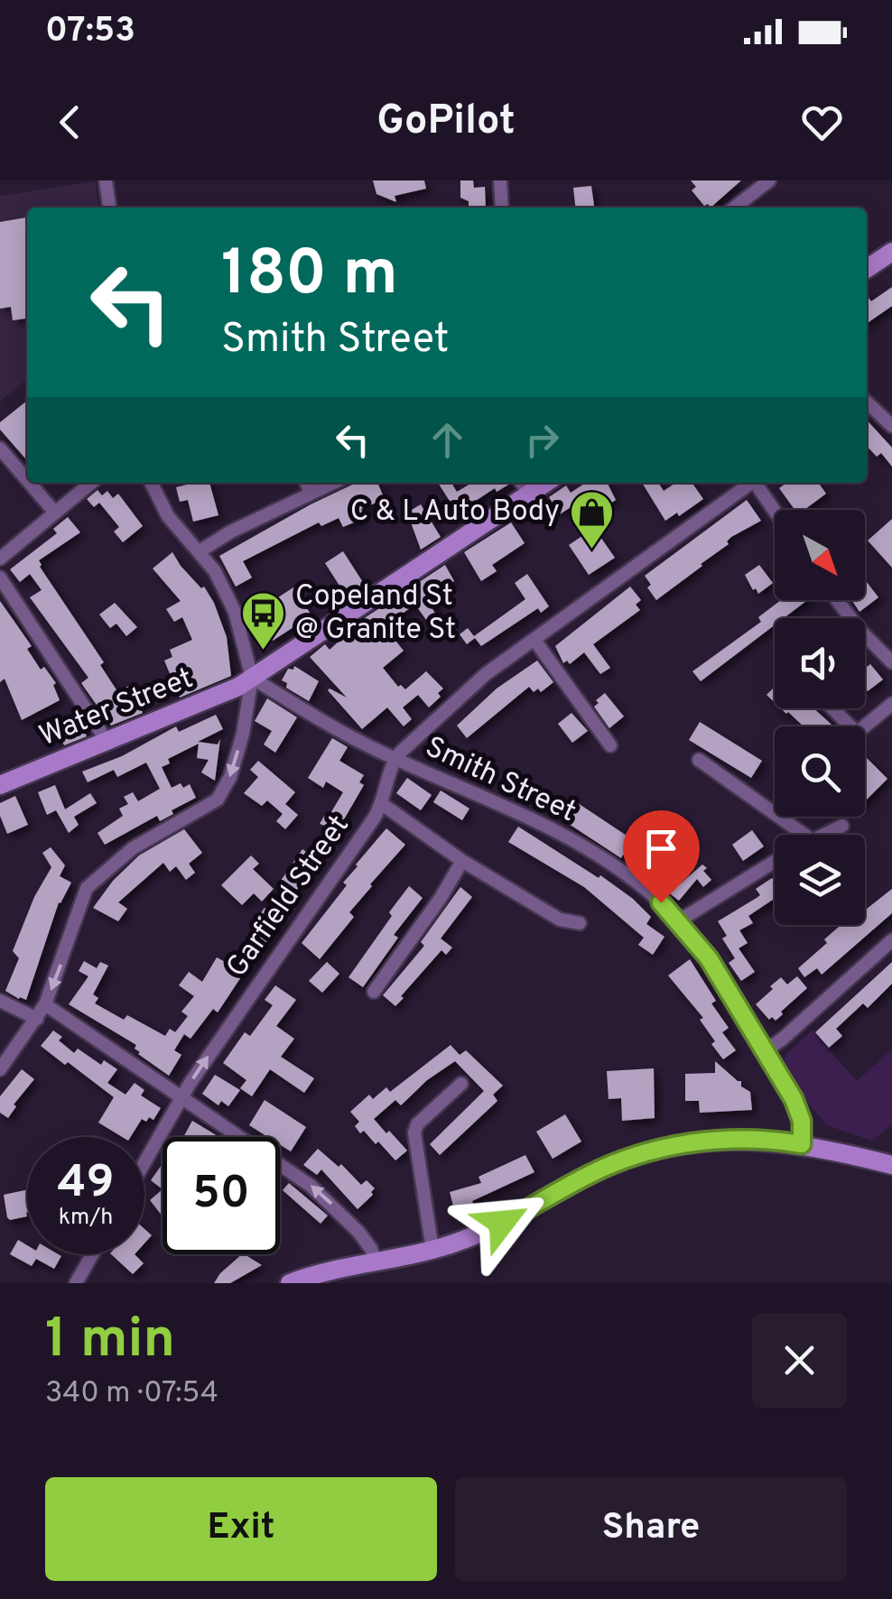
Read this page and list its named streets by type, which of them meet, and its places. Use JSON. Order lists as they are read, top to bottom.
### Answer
{
  "streets": {
    "main road": ["Water Street"],
    "street": ["Smith Street", "Garfield Street"]
  },
  "crossings": [
    ["Smith Street", "Garfield Street"]
  ],
  "places": {
    "shop": ["C & L Auto Body"],
    "bus stop": ["Copeland St @ Granite St"]
  },
  "north": "bottom right",
  "page": {
    "status": "07:53",
    "header": "GoPilot",
    "turn": ["180 m", "Smith Street"],
    "speed": "49 km/h",
    "limit": "50",
    "heading": ["1 min", "340 m · 07:54"],
    "buttons": ["Exit", "Share"]
  }
}
